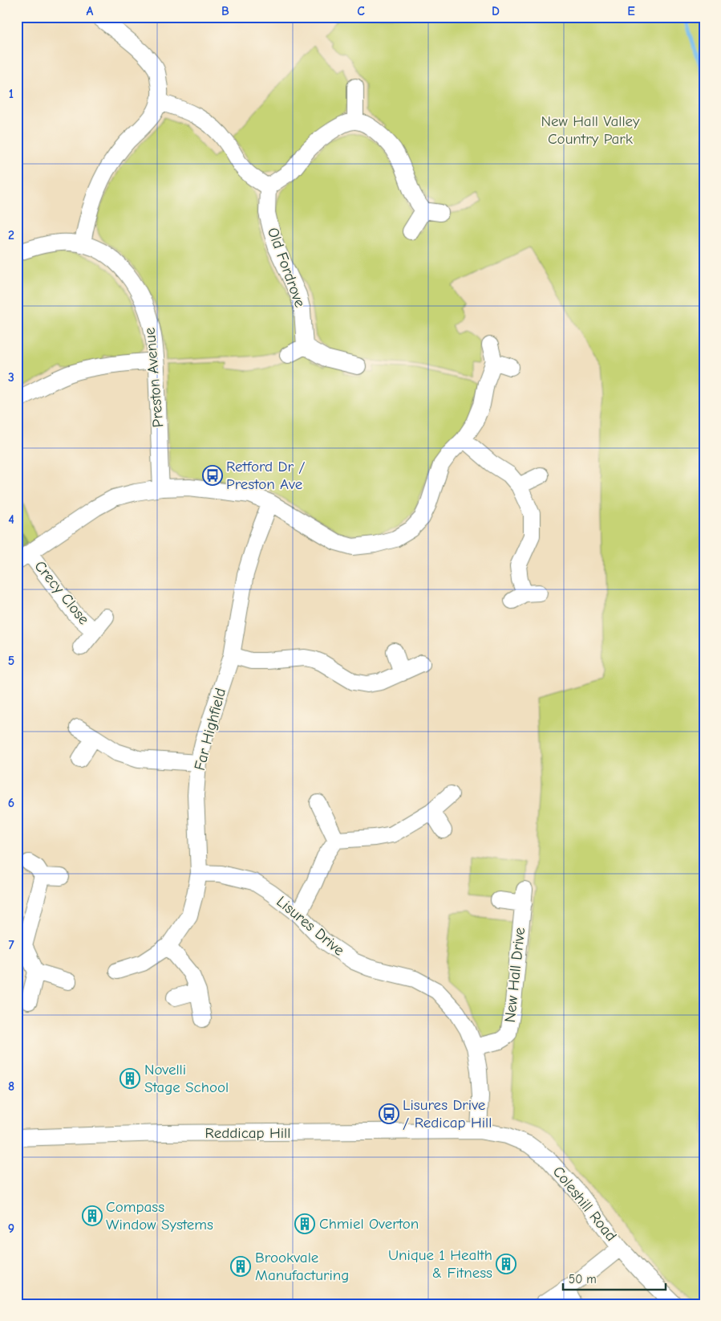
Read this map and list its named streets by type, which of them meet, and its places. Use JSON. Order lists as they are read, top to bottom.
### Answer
{
  "streets": {
    "street": [
      "Old Fordrove",
      "Preston Avenue",
      "Crecy Close",
      "Far Highfield",
      "Lisures Drive",
      "New Hall Drive",
      "Reddicap Hill",
      "Coleshill Road"
    ]
  },
  "crossings": [
    ["Far Highfield", "Lisures Drive"],
    ["Lisures Drive", "New Hall Drive"],
    ["Lisures Drive", "Reddicap Hill"],
    ["Lisures Drive", "Coleshill Road"],
    ["Reddicap Hill", "Coleshill Road"]
  ],
  "parks": ["New Hall Valley Country Park"],
  "places": {
    "bus stop": ["Retford Dr / Preston Ave", "Lisures Drive / Redicap Hill"],
    "building": [
      "Novelli Stage School",
      "Compass Window Systems",
      "Chmiel Overton",
      "Unique 1 Health & Fitness",
      "Brookvale Manufacturing"
    ]
  },
  "scale_bar": "50 m",
  "grid": {
    "columns": [
      "A",
      "B",
      "C",
      "D",
      "E"
    ],
    "rows": [
      "1",
      "2",
      "3",
      "4",
      "5",
      "6",
      "7",
      "8",
      "9"
    ]
  }
}
